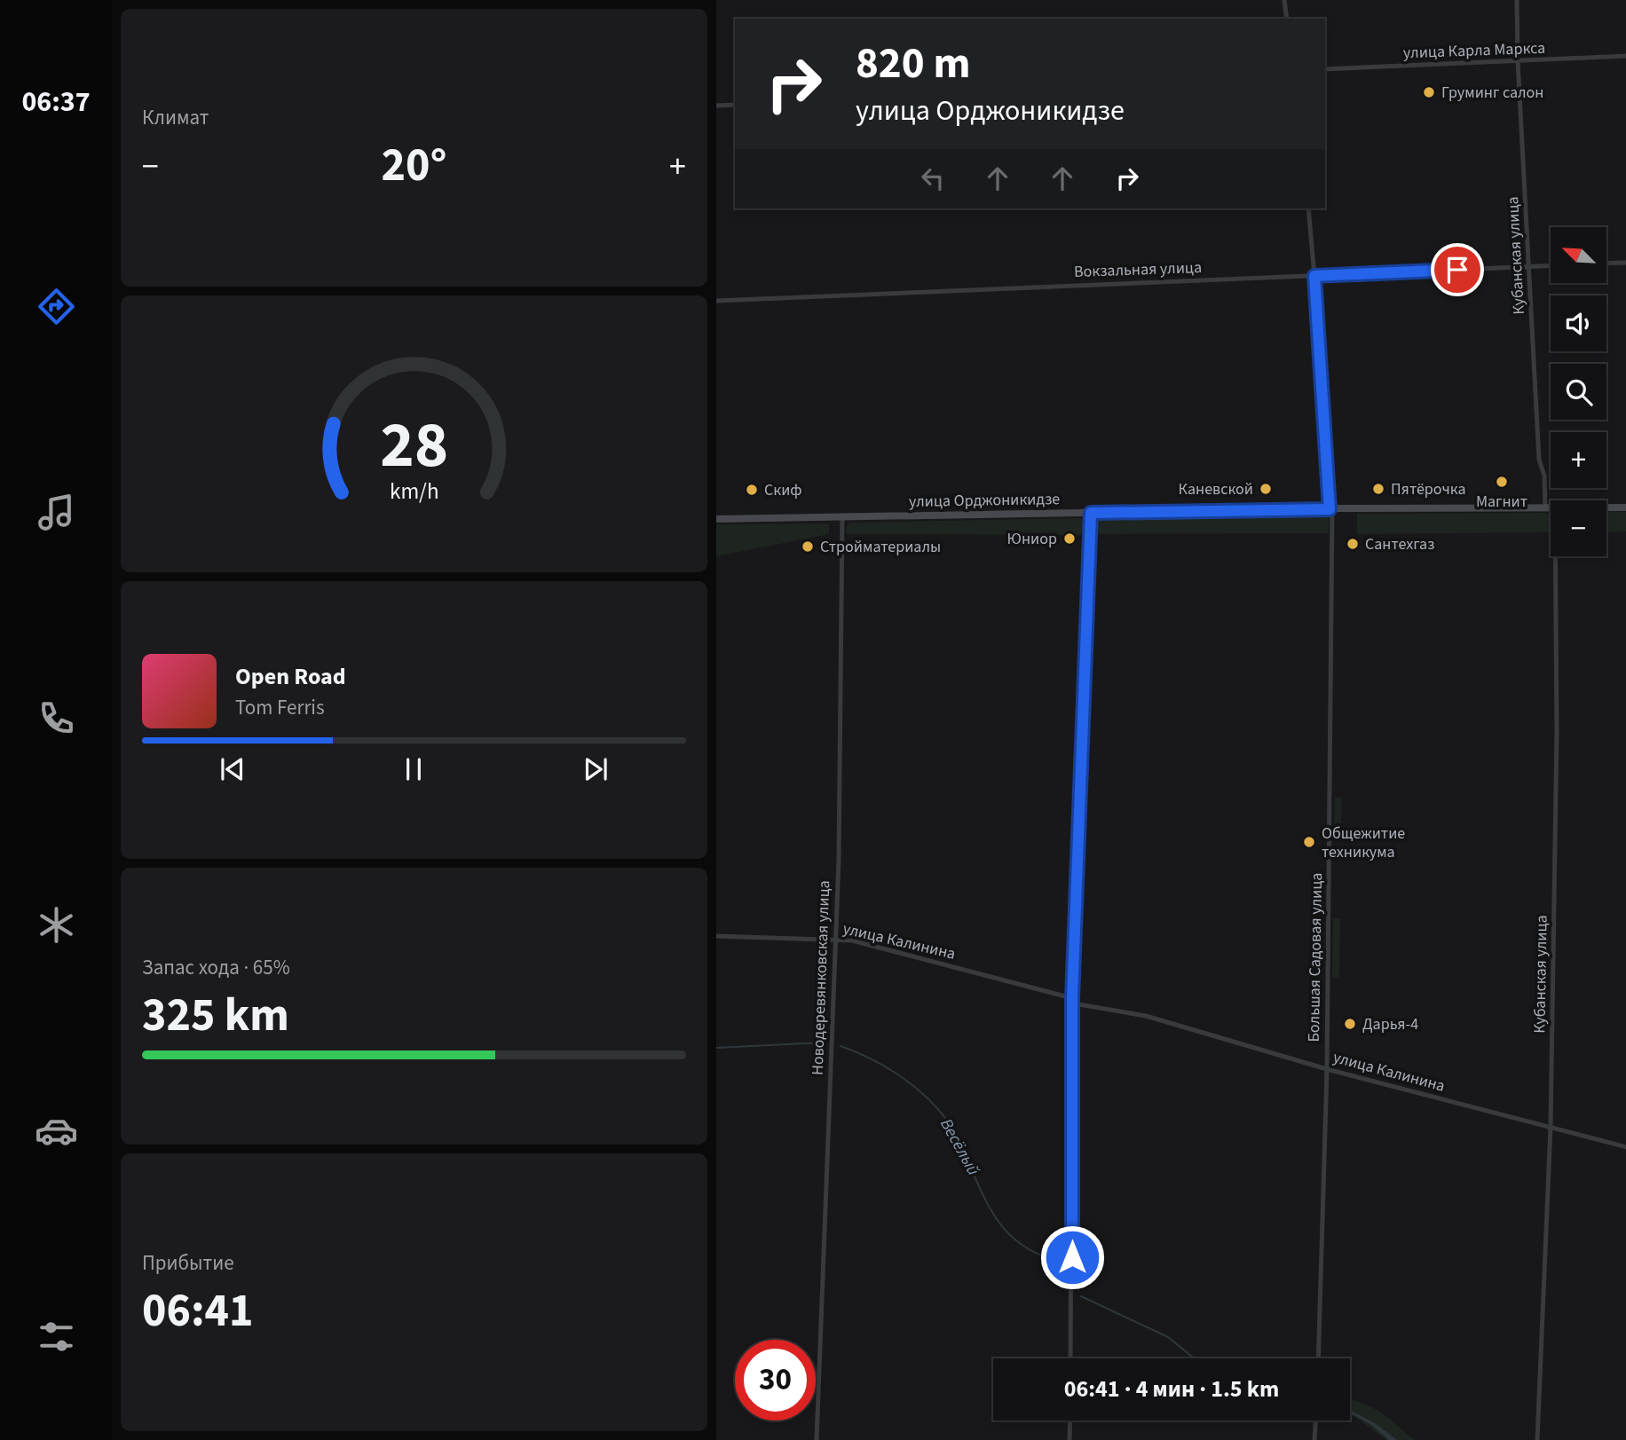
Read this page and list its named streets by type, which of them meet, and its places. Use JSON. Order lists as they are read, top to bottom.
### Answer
{
  "streets": {
    "main road": ["улица Орджоникидзе"],
    "street": [
      "улица Карла Маркса",
      "Кубанская улица",
      "Вокзальная улица",
      "улица Калинина",
      "Большая Садовая улица",
      "Новодеревянковская улица"
    ]
  },
  "crossings": [
    ["улица Карла Маркса", "Кубанская улица"],
    ["Кубанская улица", "Вокзальная улица"],
    ["Кубанская улица", "улица Орджоникидзе"],
    ["Кубанская улица", "улица Калинина"],
    ["Вокзальная улица", "Большая Садовая улица"],
    ["улица Орджоникидзе", "Большая Садовая улица"],
    ["улица Орджоникидзе", "Новодеревянковская улица"],
    ["улица Калинина", "Большая Садовая улица"],
    ["улица Калинина", "Новодеревянковская улица"]
  ],
  "water": ["Весёлый"],
  "places": [
    "Груминг салон",
    "Магнит",
    "Каневской",
    "Пятёрочка",
    "Скиф",
    "Юниор",
    "Сантехгаз",
    "Стройматериалы",
    "Общежитие техникума",
    "Дарья-4"
  ],
  "north": "top left",
  "page": {
    "tabs": "06:37",
    "tile": [
      "Климат",
      ["Запас хода · 65%", "325 km"],
      ["Прибытие", "06:41"]
    ],
    "turn": ["820 m", "улица Орджоникидзе"],
    "heat": ["−", "20°", "+"],
    "map_buttons": ["+", "−"],
    "song": ["Open Road", "Tom Ferris"],
    "limit": "30",
    "trip": "06:41 · 4 мин · 1.5 km",
    "gauge": ["28", "km/h"]
  }
}
